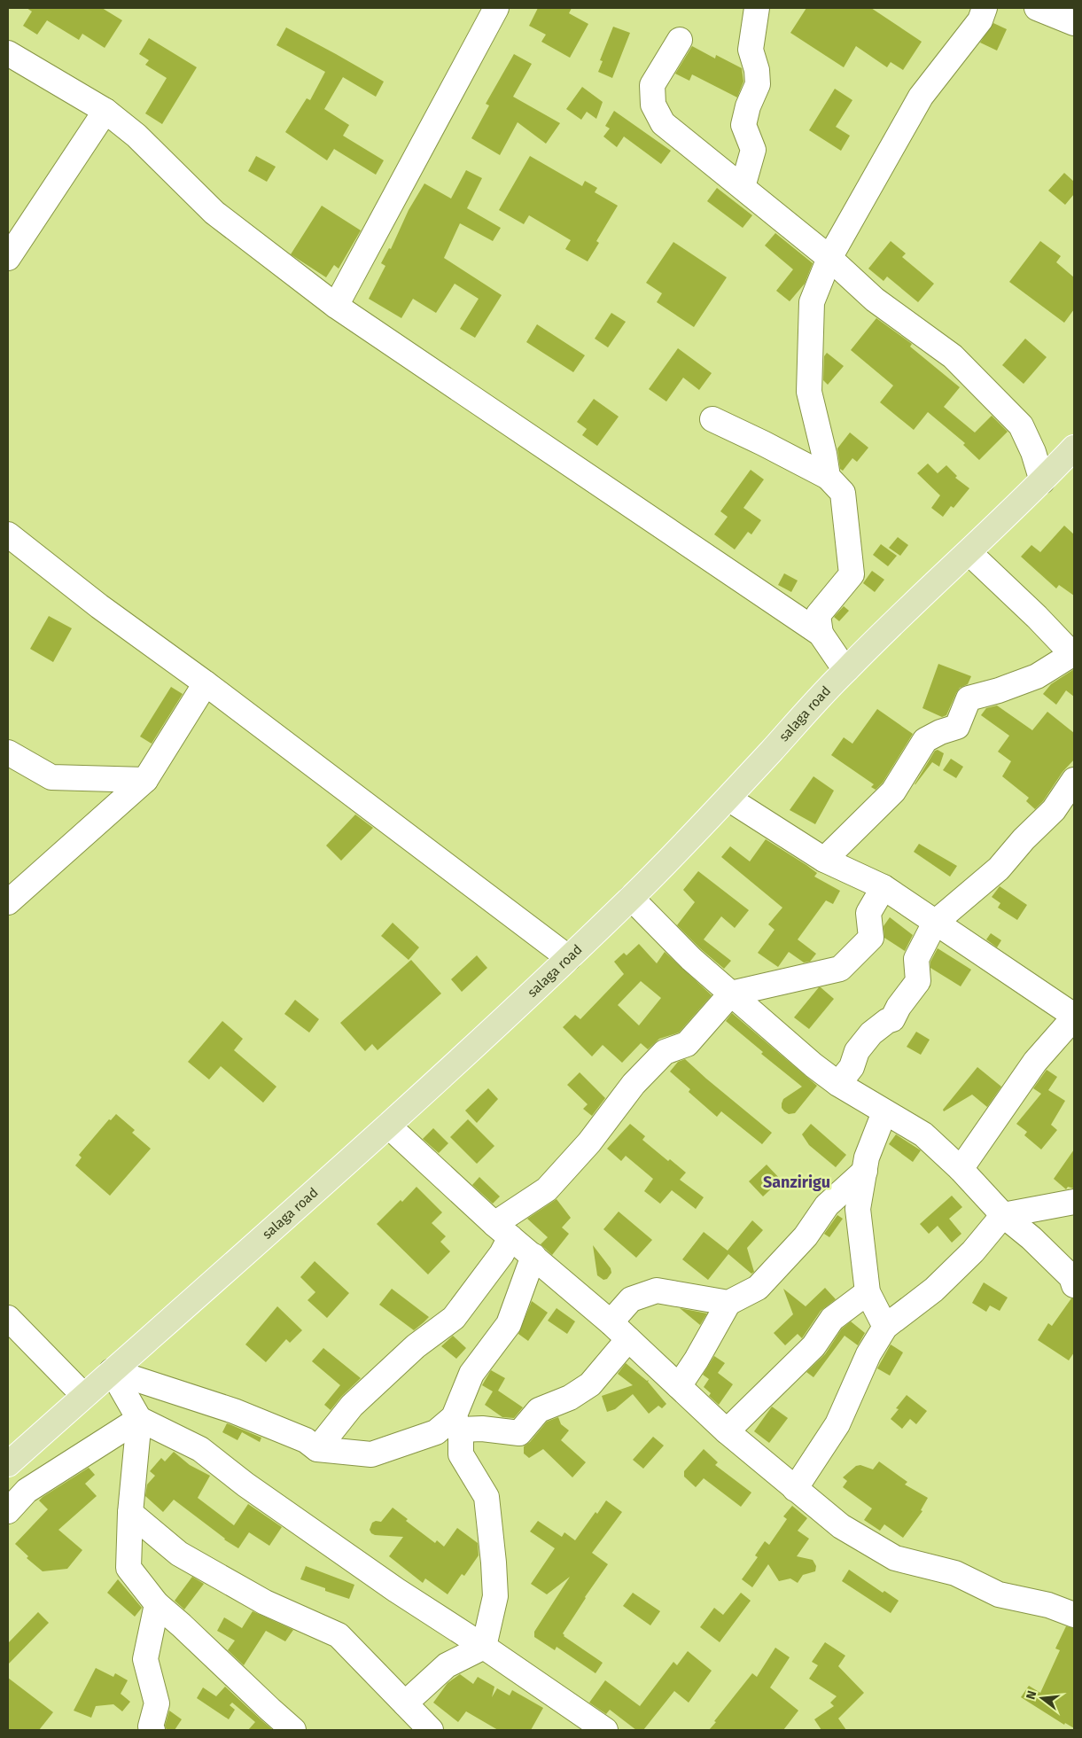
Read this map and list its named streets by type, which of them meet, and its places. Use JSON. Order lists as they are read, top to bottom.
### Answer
{
  "streets": {
    "main road": ["salaga road"]
  },
  "districts": ["Sanzirigu"],
  "north": "left"
}
